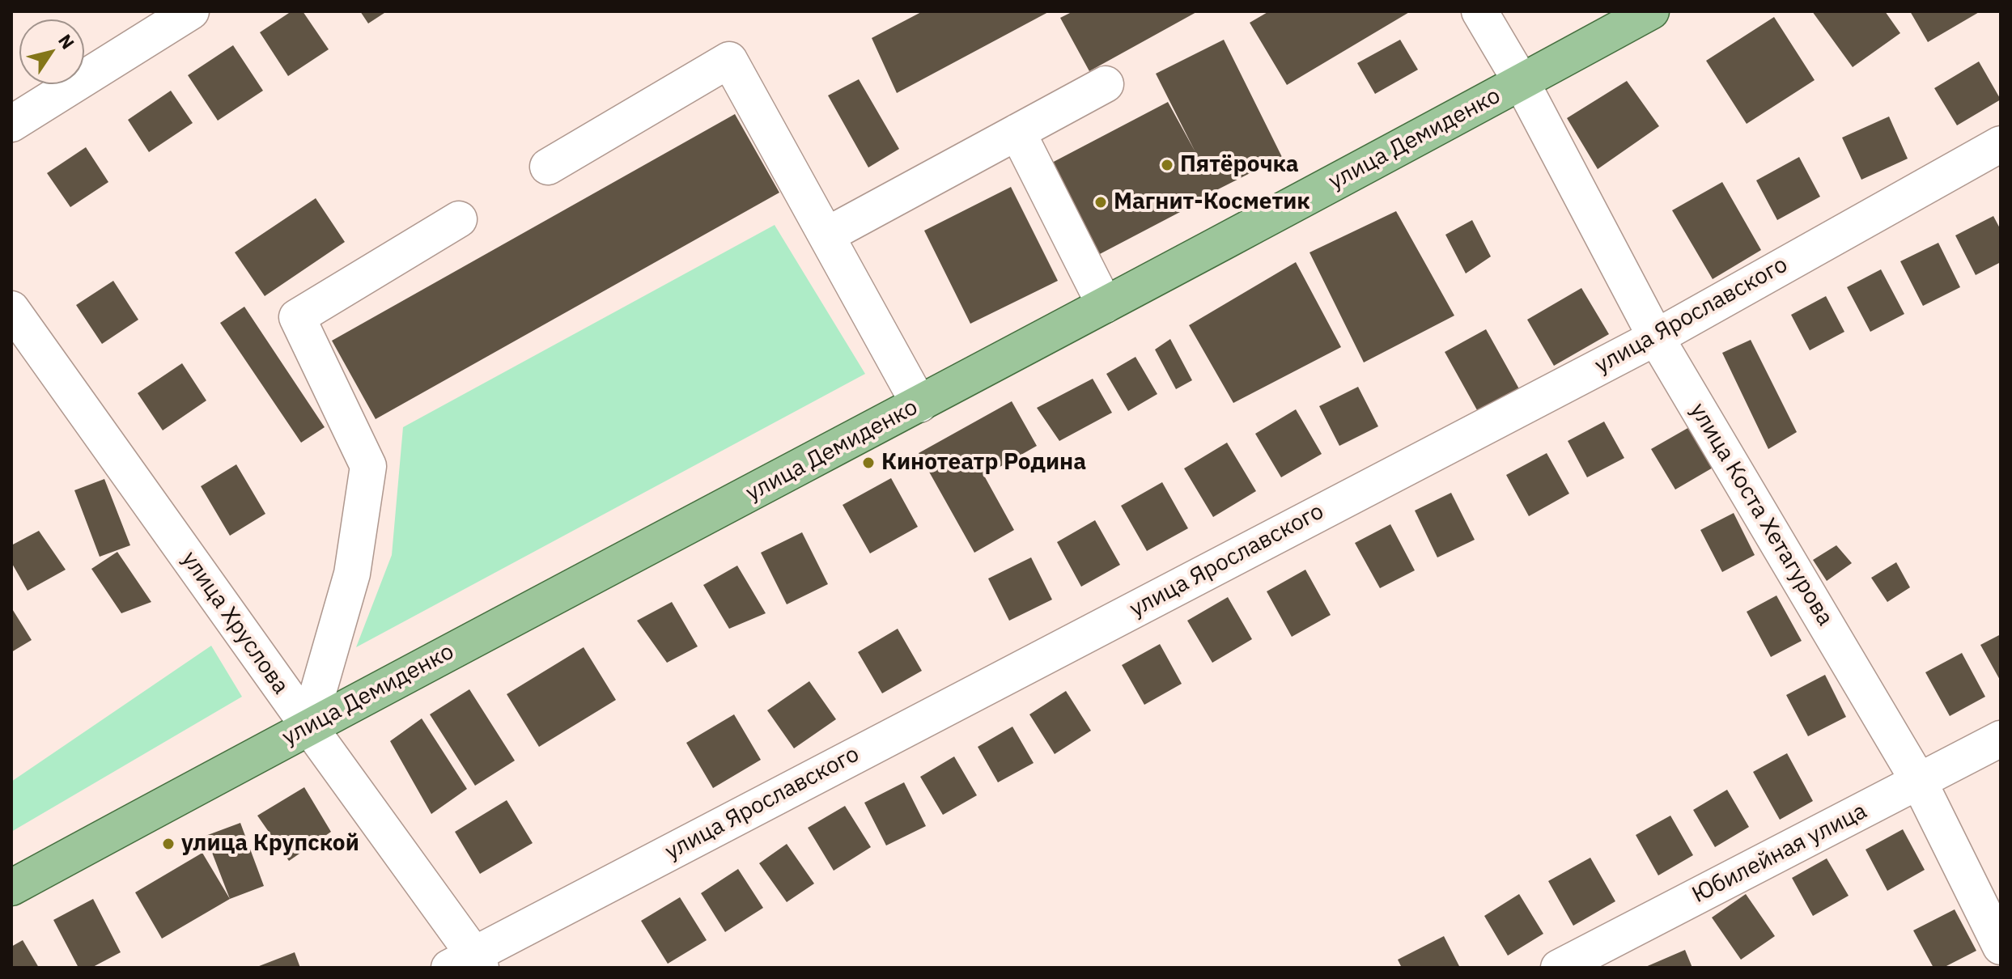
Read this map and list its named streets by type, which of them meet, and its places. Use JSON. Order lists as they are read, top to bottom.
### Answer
{
  "streets": {
    "main road": ["улица Демиденко"],
    "street": [
      "улица Ярославского",
      "улица Коста Хетагурова",
      "улица Хруслова",
      "Юбилейная улица"
    ]
  },
  "crossings": [
    ["улица Демиденко", "улица Коста Хетагурова"],
    ["улица Демиденко", "улица Хруслова"],
    ["улица Ярославского", "улица Коста Хетагурова"],
    ["улица Ярославского", "улица Хруслова"],
    ["улица Коста Хетагурова", "Юбилейная улица"]
  ],
  "places": [
    "Пятёрочка",
    "Магнит-Косметик",
    "Кинотеатр Родина",
    "улица Крупской"
  ],
  "north": "top right"
}
